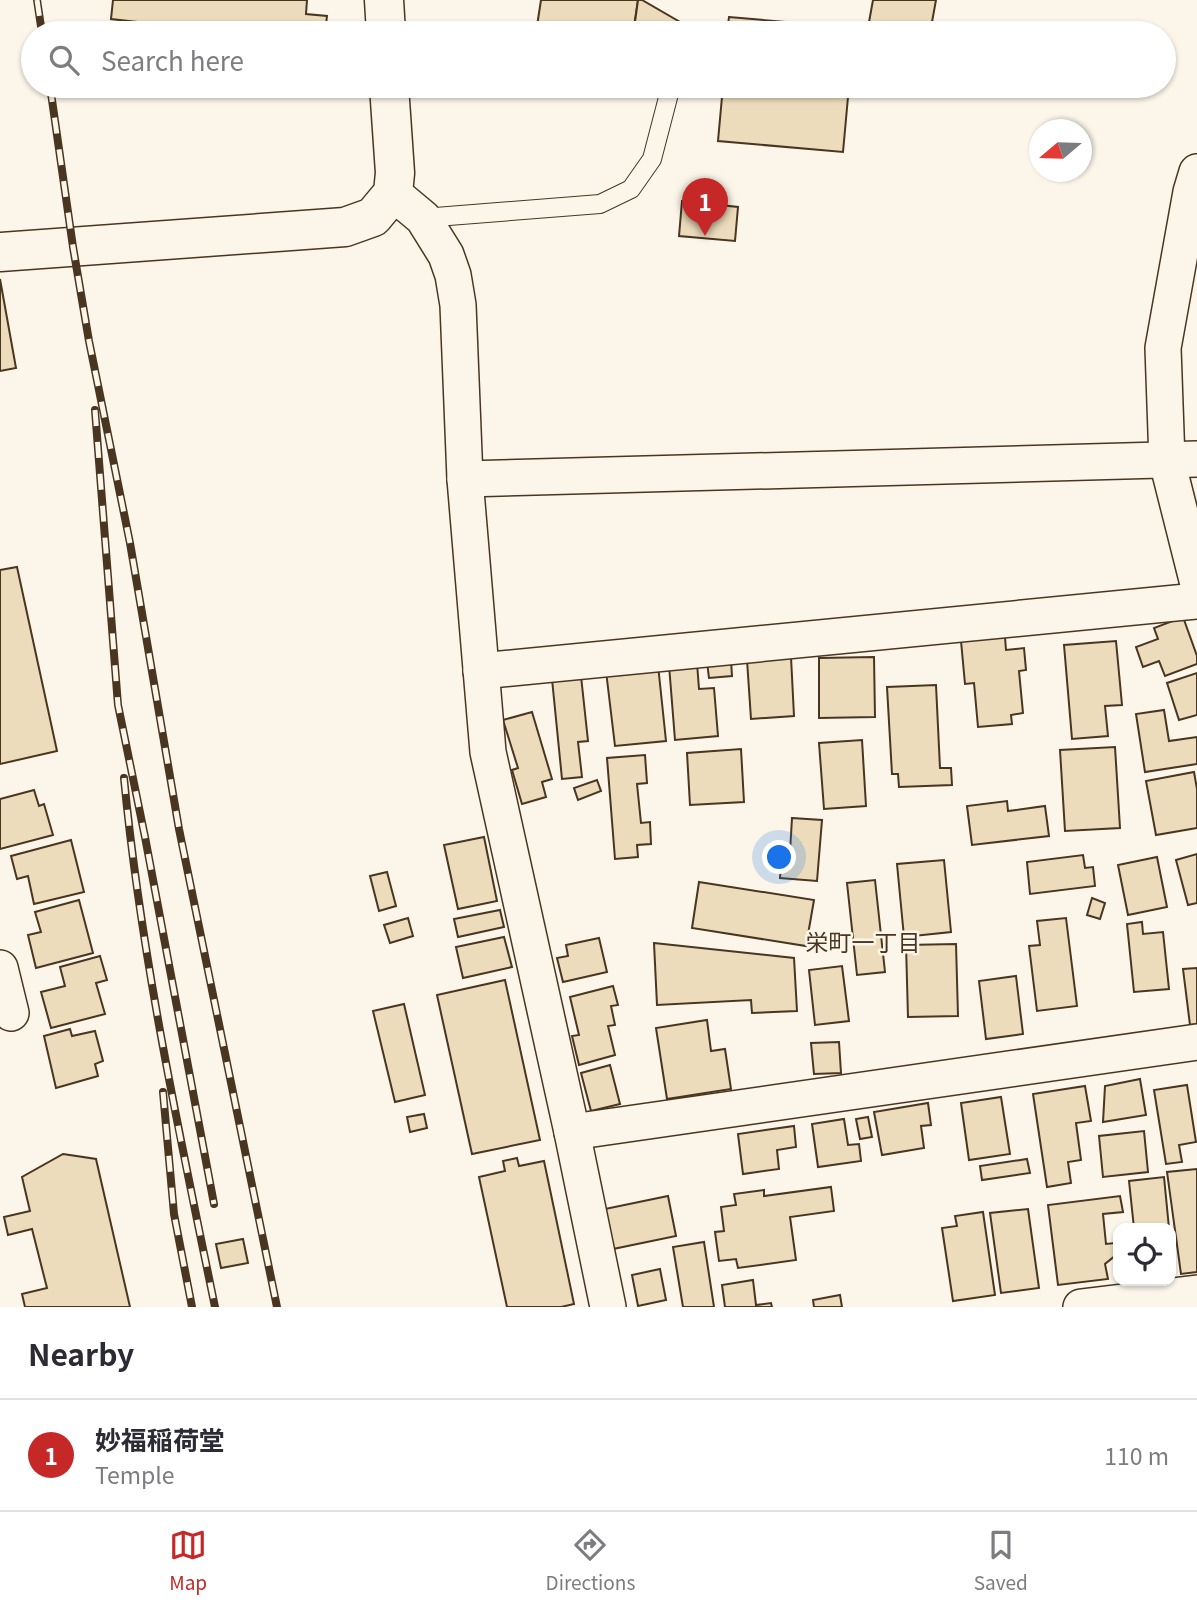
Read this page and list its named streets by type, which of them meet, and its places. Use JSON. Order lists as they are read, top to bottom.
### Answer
{
  "districts": ["栄町一丁目"],
  "north": "left",
  "page": {
    "search": "Search here",
    "pins": "1",
    "heading": "Nearby",
    "list": [
      {
        "mark": "1",
        "name": "妙福稲荷堂",
        "note": "Temple",
        "value": "110 m"
      }
    ],
    "nav": ["Map", "Directions", "Saved"]
  }
}
